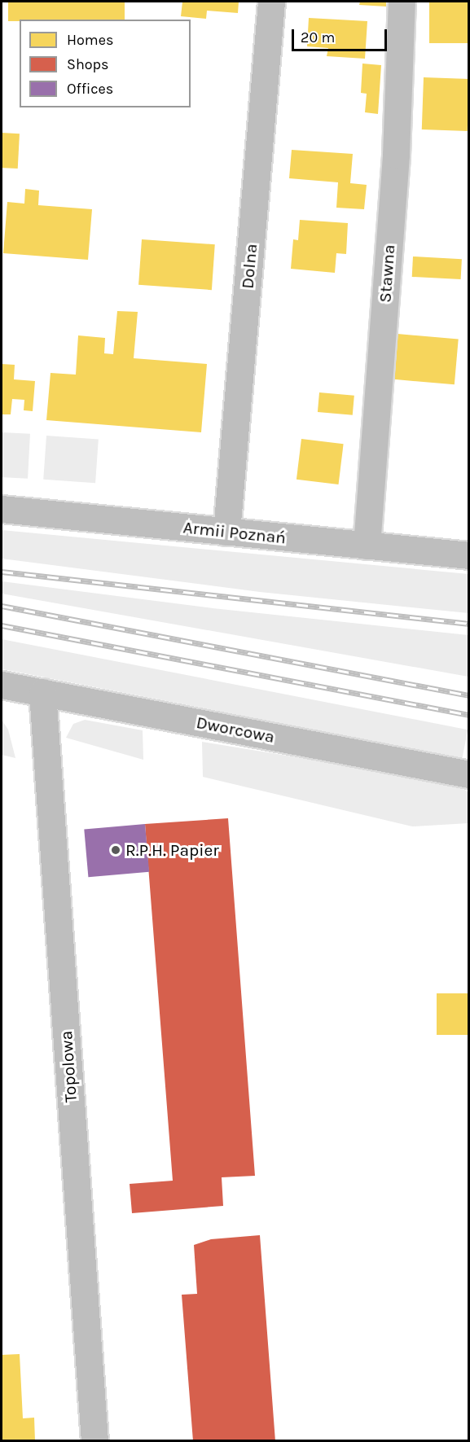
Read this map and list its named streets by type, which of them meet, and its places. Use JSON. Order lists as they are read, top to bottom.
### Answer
{
  "streets": {
    "street": [
      "Dolna",
      "Stawna",
      "Armii Poznań",
      "Dworcowa",
      "Topolowa"
    ]
  },
  "crossings": [
    ["Dolna", "Armii Poznań"],
    ["Stawna", "Armii Poznań"],
    ["Dworcowa", "Topolowa"]
  ],
  "places": ["R.P.H. Papier"],
  "legend": ["Homes", "Shops", "Offices"],
  "scale_bar": "20 m"
}
